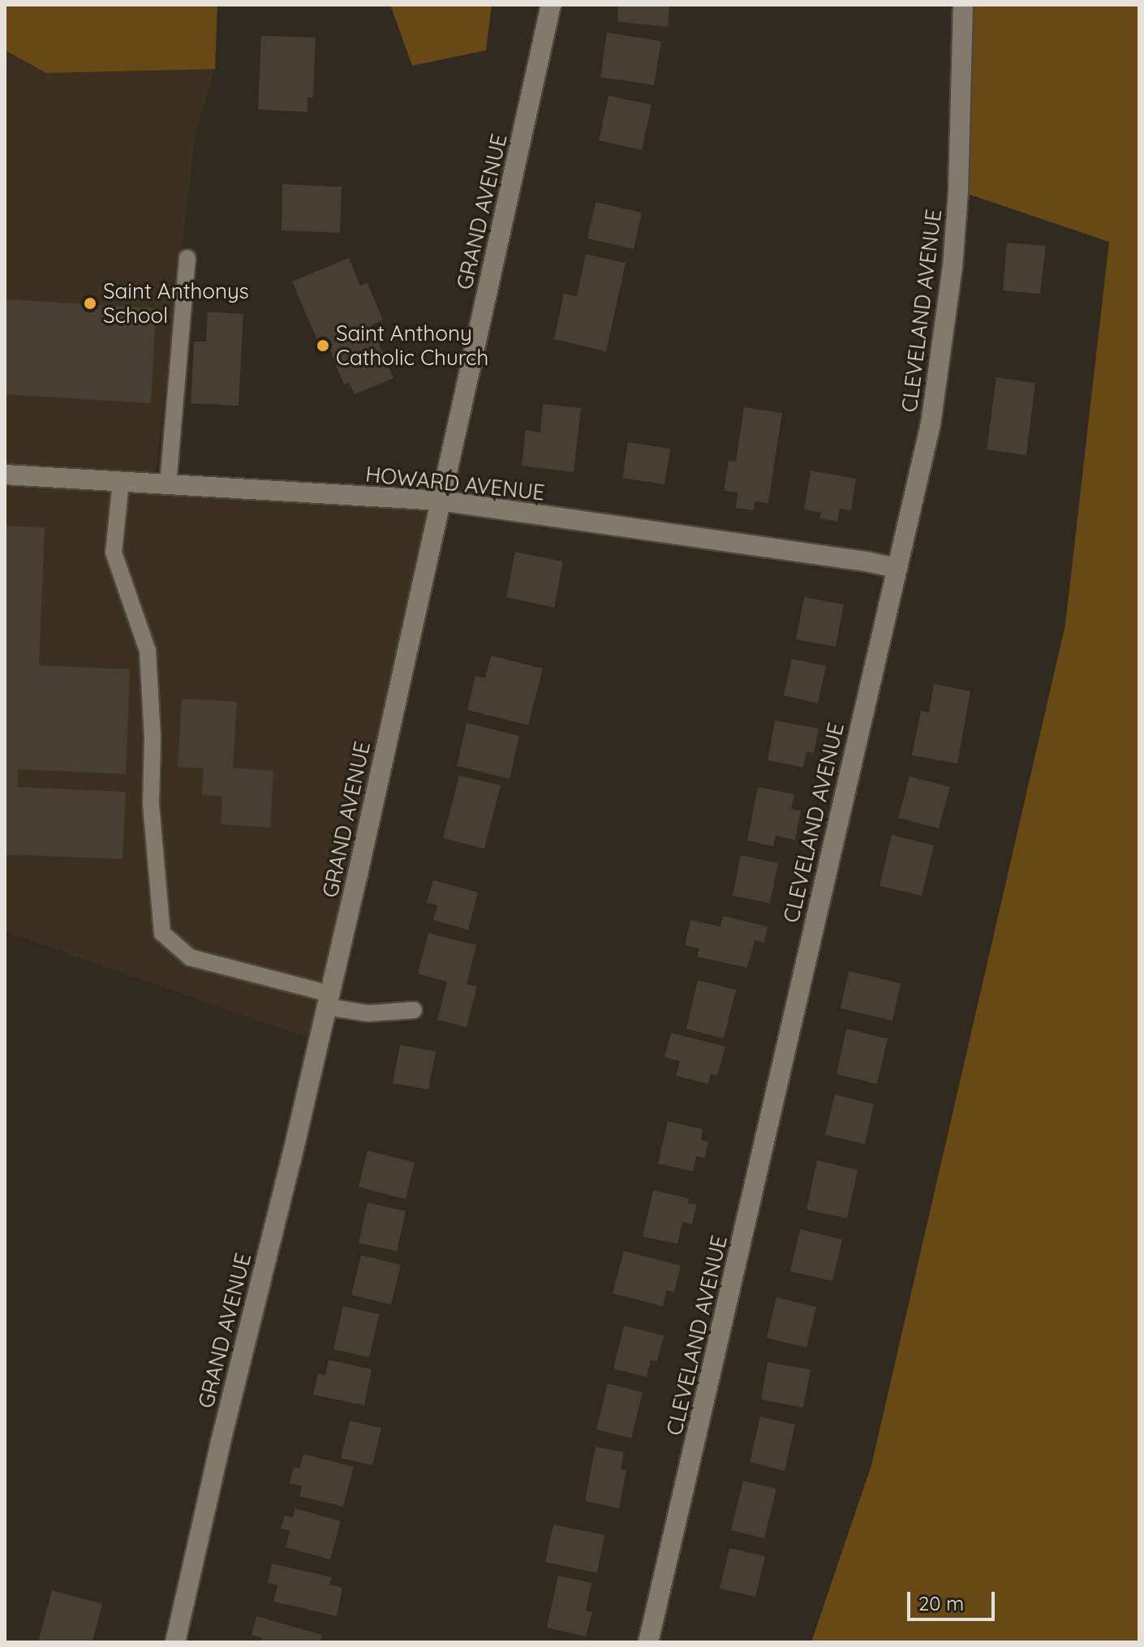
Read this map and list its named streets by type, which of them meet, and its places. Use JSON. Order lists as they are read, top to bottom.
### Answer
{
  "streets": {
    "street": ["GRAND AVENUE", "CLEVELAND AVENUE", "HOWARD AVENUE"]
  },
  "crossings": [
    ["GRAND AVENUE", "HOWARD AVENUE"],
    ["CLEVELAND AVENUE", "HOWARD AVENUE"]
  ],
  "places": ["Saint Anthonys School", "Saint Anthony Catholic Church"],
  "scale_bar": "20 m"
}
